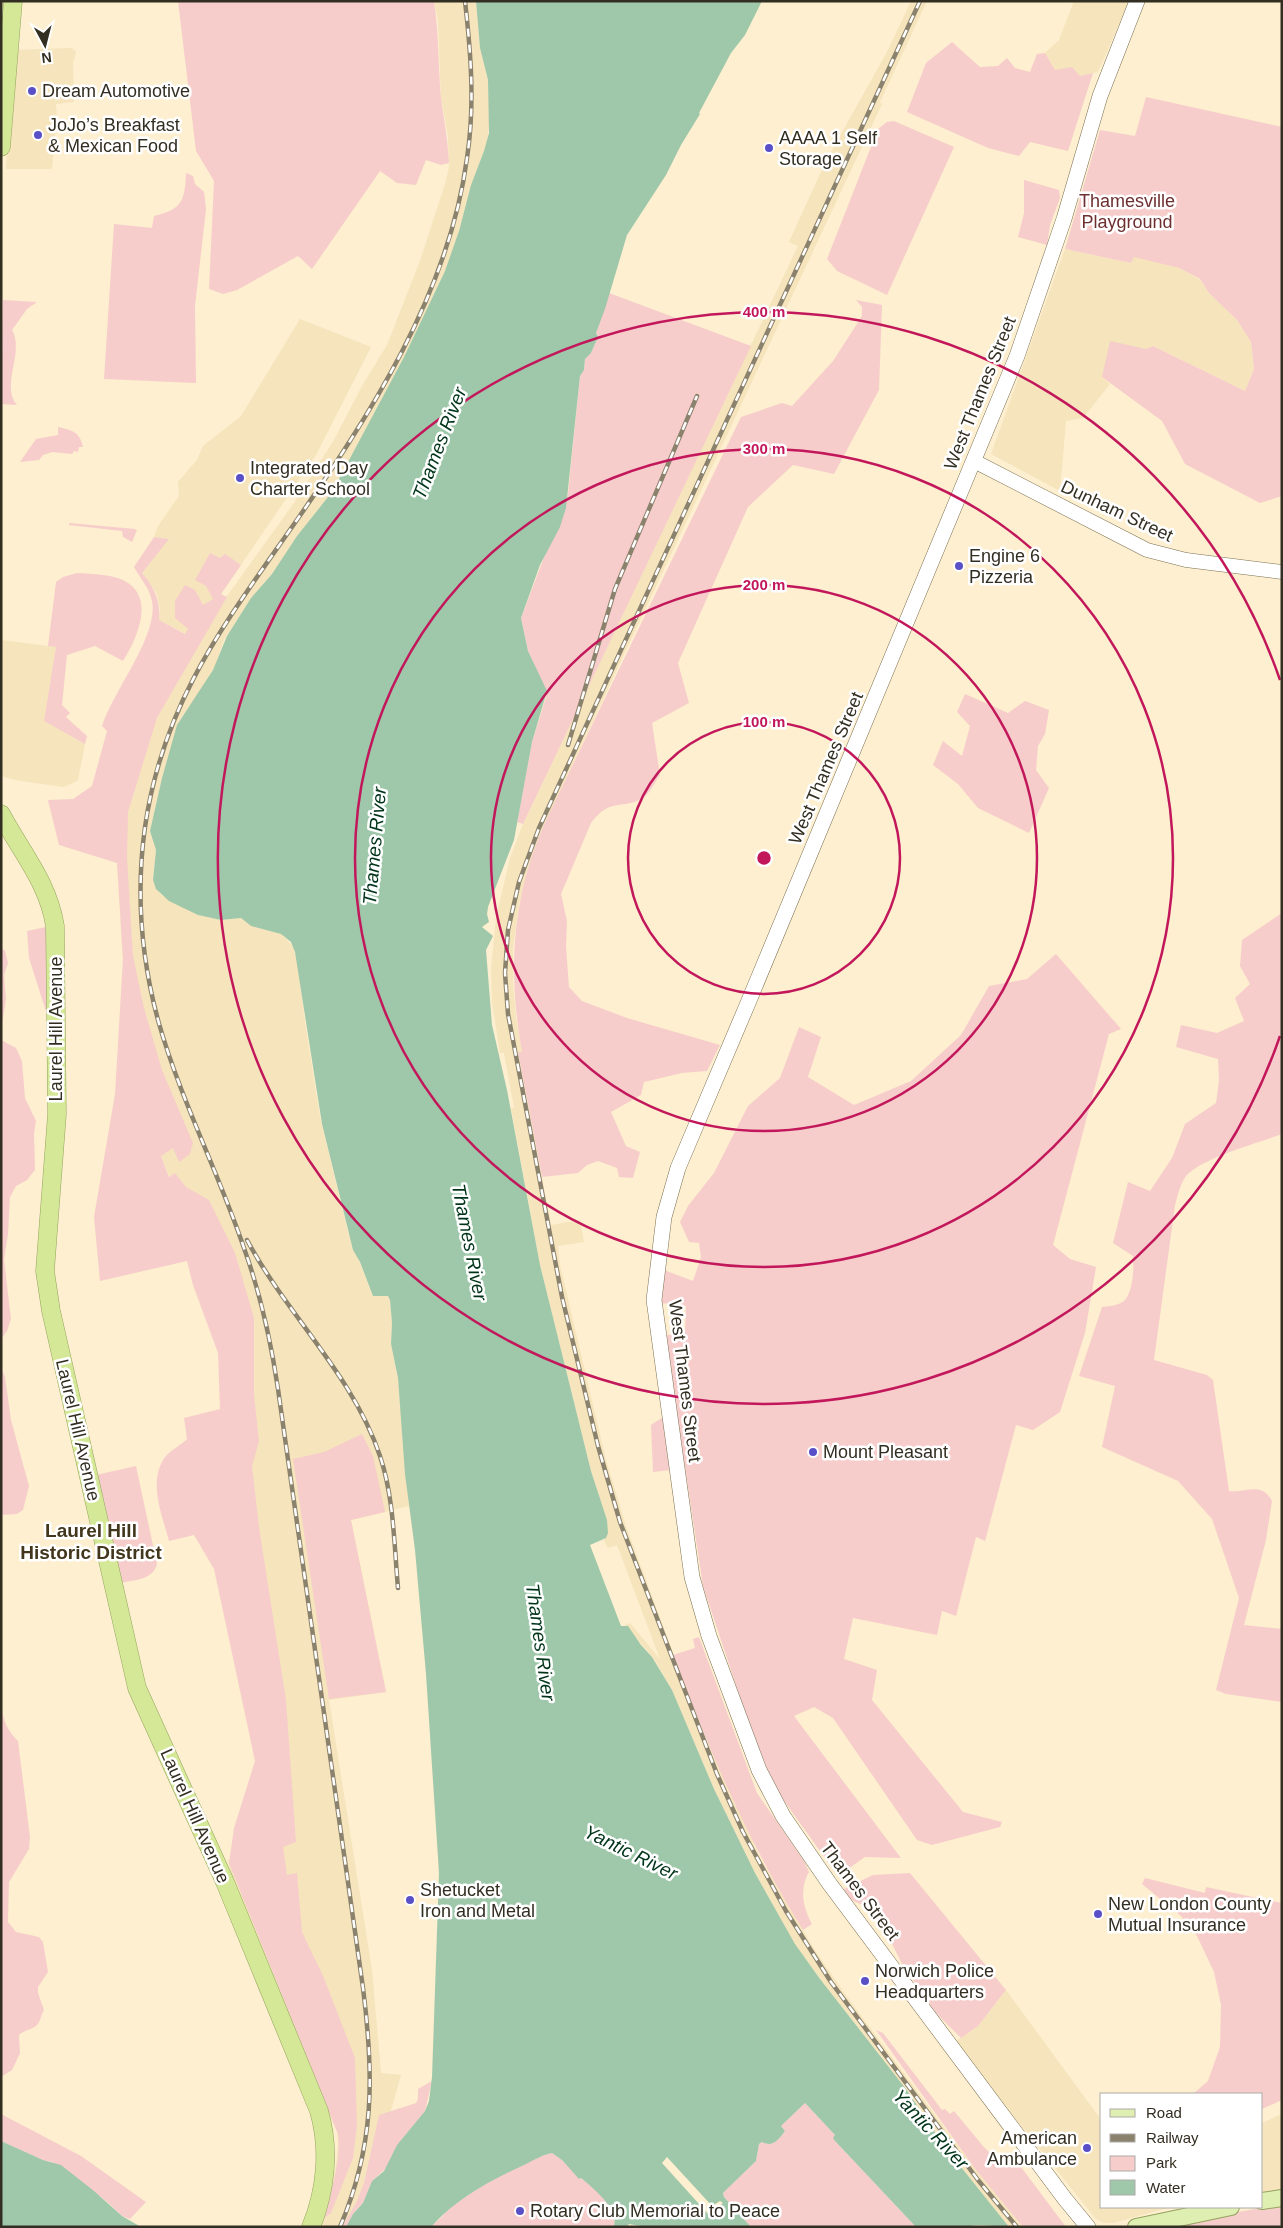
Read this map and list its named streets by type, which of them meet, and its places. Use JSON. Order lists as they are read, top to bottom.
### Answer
{
  "streets": {
    "highway": ["Laurel Hill Avenue"],
    "main road": ["West Thames Street", "Thames Street"],
    "street": ["Dunham Street"]
  },
  "crossings": [
    ["West Thames Street", "Dunham Street"],
    ["West Thames Street", "Thames Street"]
  ],
  "districts": ["Laurel Hill Historic District"],
  "water": ["Thames River", "Yantic River"],
  "parks": ["Thamesville Playground"],
  "places": [
    "Dream Automotive",
    "JoJo’s Breakfast & Mexican Food",
    "AAAA 1 Self Storage",
    "Integrated Day Charter School",
    "Engine 6 Pizzeria",
    "Mount Pleasant",
    "Shetucket Iron and Metal",
    "New London County Mutual Insurance",
    "Norwich Police Headquarters",
    "American Ambulance",
    "Rotary Club Memorial to Peace"
  ],
  "legend": [
    "Road",
    "Railway",
    "Park",
    "Water"
  ],
  "north": "bottom",
  "rings": [
    "400 m",
    "300 m",
    "200 m",
    "100 m"
  ]
}
